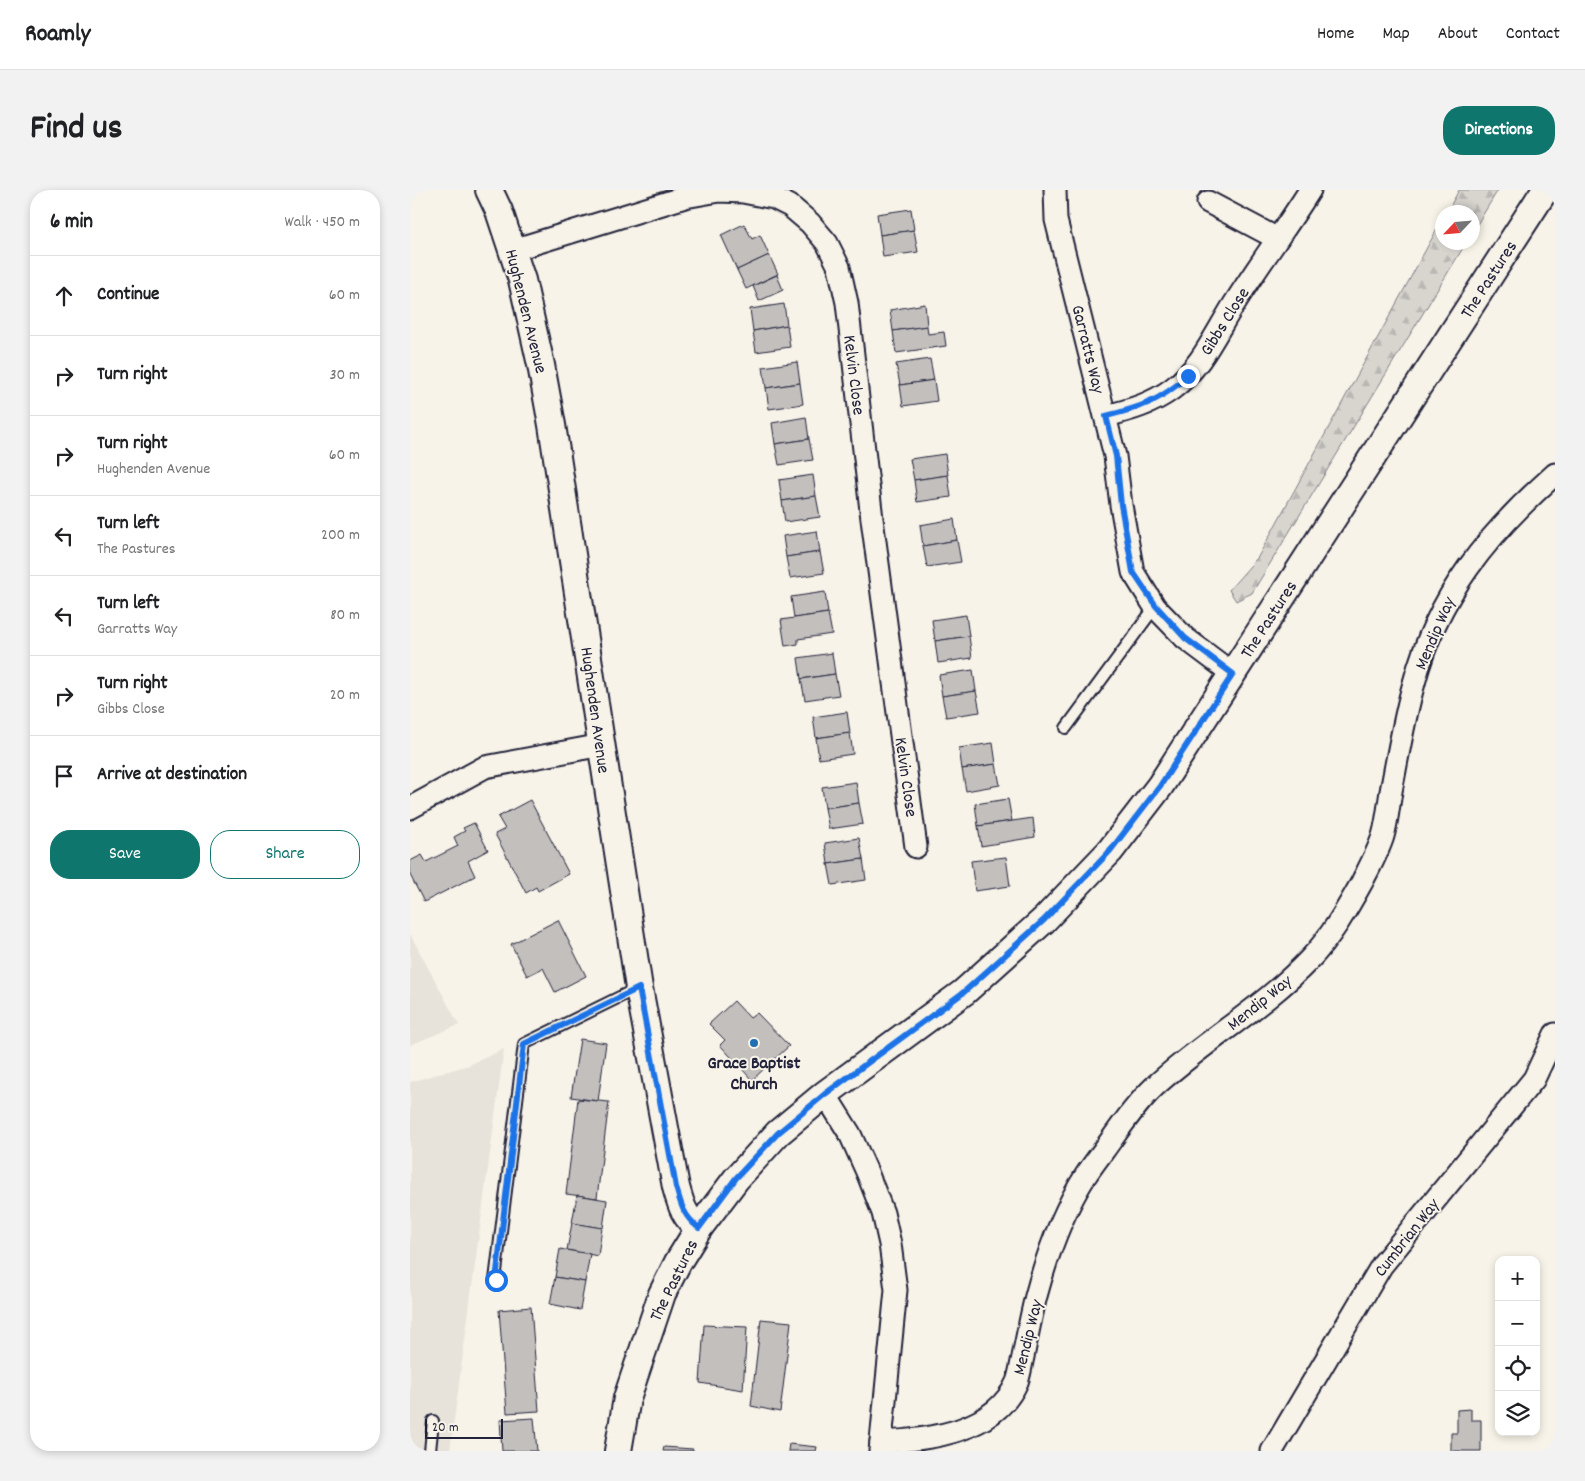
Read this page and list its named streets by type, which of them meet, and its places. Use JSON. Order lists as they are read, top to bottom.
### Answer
{
  "streets": {
    "street": [
      "The Pastures",
      "Hughenden Avenue",
      "Gibbs Close",
      "Garratts Way",
      "Kelvin Close",
      "Mendip Way",
      "Cumbrian Way"
    ]
  },
  "crossings": [
    ["The Pastures", "Hughenden Avenue"],
    ["The Pastures", "Garratts Way"],
    ["Hughenden Avenue", "Kelvin Close"],
    ["Gibbs Close", "Garratts Way"]
  ],
  "places": ["Grace Baptist Church"],
  "scale_bar": "20 m",
  "north": "bottom left",
  "page": {
    "header": "Roamly",
    "nav": [
      "Home",
      "Map",
      "About",
      "Contact"
    ],
    "title": "Find us",
    "buttons": [
      "Directions",
      ["Save", "Share"]
    ],
    "heading": ["6 min", "Walk · 450 m"],
    "list": [
      ["Continue", "60 m"],
      ["Turn right", "30 m"],
      ["Turn right", "Hughenden Avenue", "60 m"],
      ["Turn left", "The Pastures", "200 m"],
      ["Turn left", "Garratts Way", "80 m"],
      ["Turn right", "Gibbs Close", "20 m"],
      "Arrive at destination"
    ],
    "map_buttons": ["+", "−"],
    "scale": "20 m"
  }
}
